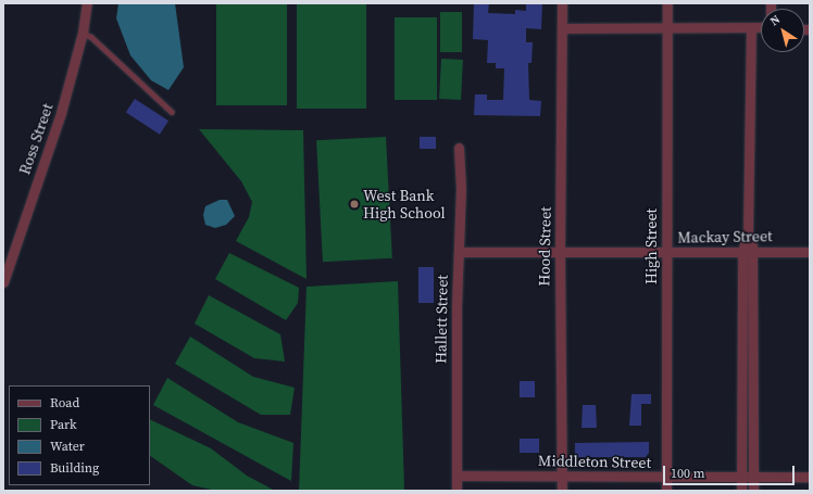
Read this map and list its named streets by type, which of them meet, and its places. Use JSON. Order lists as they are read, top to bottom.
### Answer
{
  "streets": {
    "street": [
      "Ross Street",
      "Mackay Street",
      "Hood Street",
      "High Street",
      "Hallett Street",
      "Middleton Street"
    ]
  },
  "crossings": [
    ["Mackay Street", "Hood Street"],
    ["Mackay Street", "High Street"],
    ["Mackay Street", "Hallett Street"],
    ["Hood Street", "Middleton Street"],
    ["High Street", "Middleton Street"],
    ["Hallett Street", "Middleton Street"]
  ],
  "places": ["West Bank High School"],
  "legend": [
    "Road",
    "Park",
    "Water",
    "Building"
  ],
  "scale_bar": "100 m",
  "north": "top left"
}
